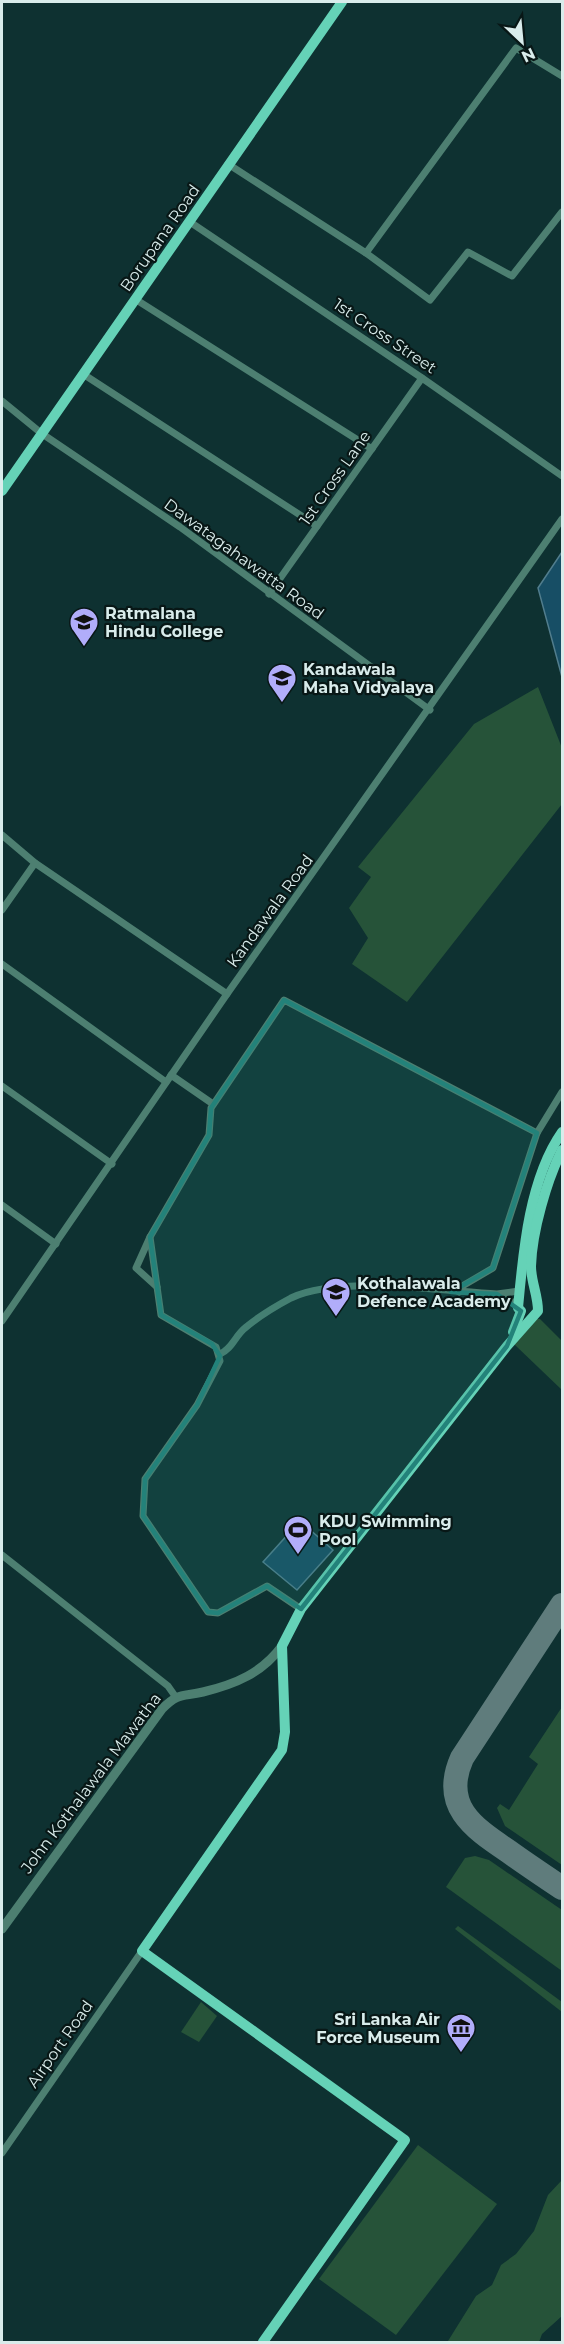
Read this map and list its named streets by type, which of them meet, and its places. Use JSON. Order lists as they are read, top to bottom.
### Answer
{
  "streets": {
    "main road": ["Borupana Road"],
    "street": [
      "1st Cross Street",
      "1st Cross Lane",
      "Dawatagahawatta Road",
      "Kandawala Road",
      "John Kothalawala Mawatha",
      "Airport Road"
    ]
  },
  "crossings": [
    ["Borupana Road", "1st Cross Street"],
    ["Borupana Road", "Dawatagahawatta Road"],
    ["1st Cross Street", "1st Cross Lane"],
    ["1st Cross Lane", "Dawatagahawatta Road"],
    ["Dawatagahawatta Road", "Kandawala Road"]
  ],
  "places": {
    "school or university": ["Ratmalana Hindu College", "Kandawala Maha Vidyalaya", "Kothalawala Defence Academy"],
    "sports": ["KDU Swimming Pool"],
    "museum": ["Sri Lanka Air Force Museum"]
  },
  "north": "bottom right"
}
